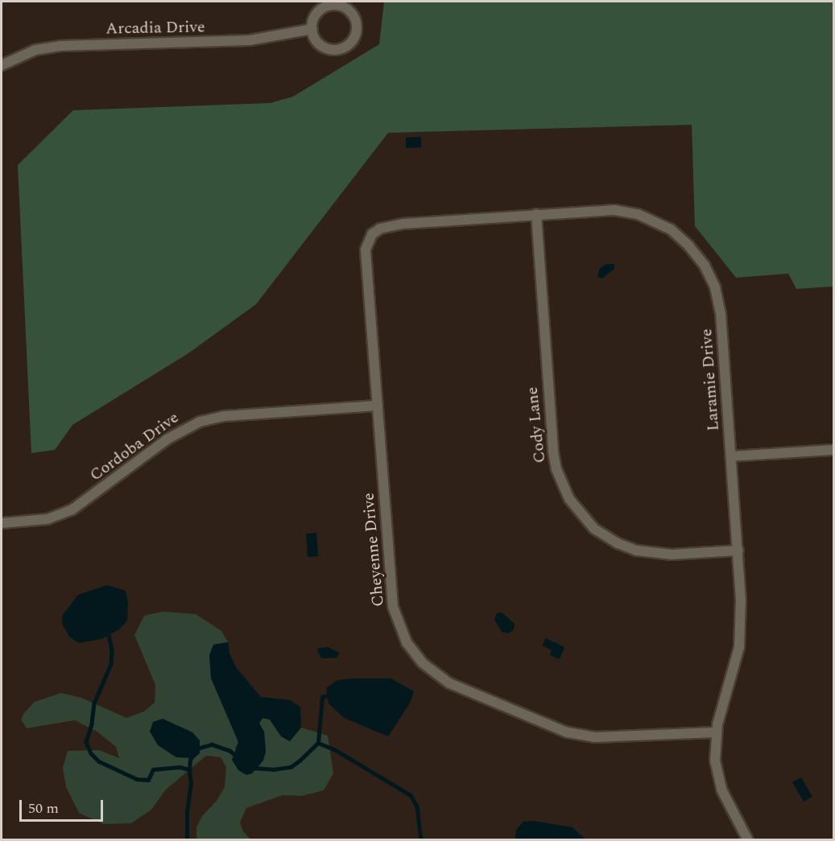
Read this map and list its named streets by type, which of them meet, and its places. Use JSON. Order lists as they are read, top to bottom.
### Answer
{
  "streets": {
    "street": [
      "Arcadia Drive",
      "Laramie Drive",
      "Cody Lane",
      "Cordoba Drive",
      "Cheyenne Drive"
    ]
  },
  "crossings": [
    ["Laramie Drive", "Cody Lane"],
    ["Laramie Drive", "Cheyenne Drive"],
    ["Cordoba Drive", "Cheyenne Drive"]
  ],
  "scale_bar": "50 m"
}
